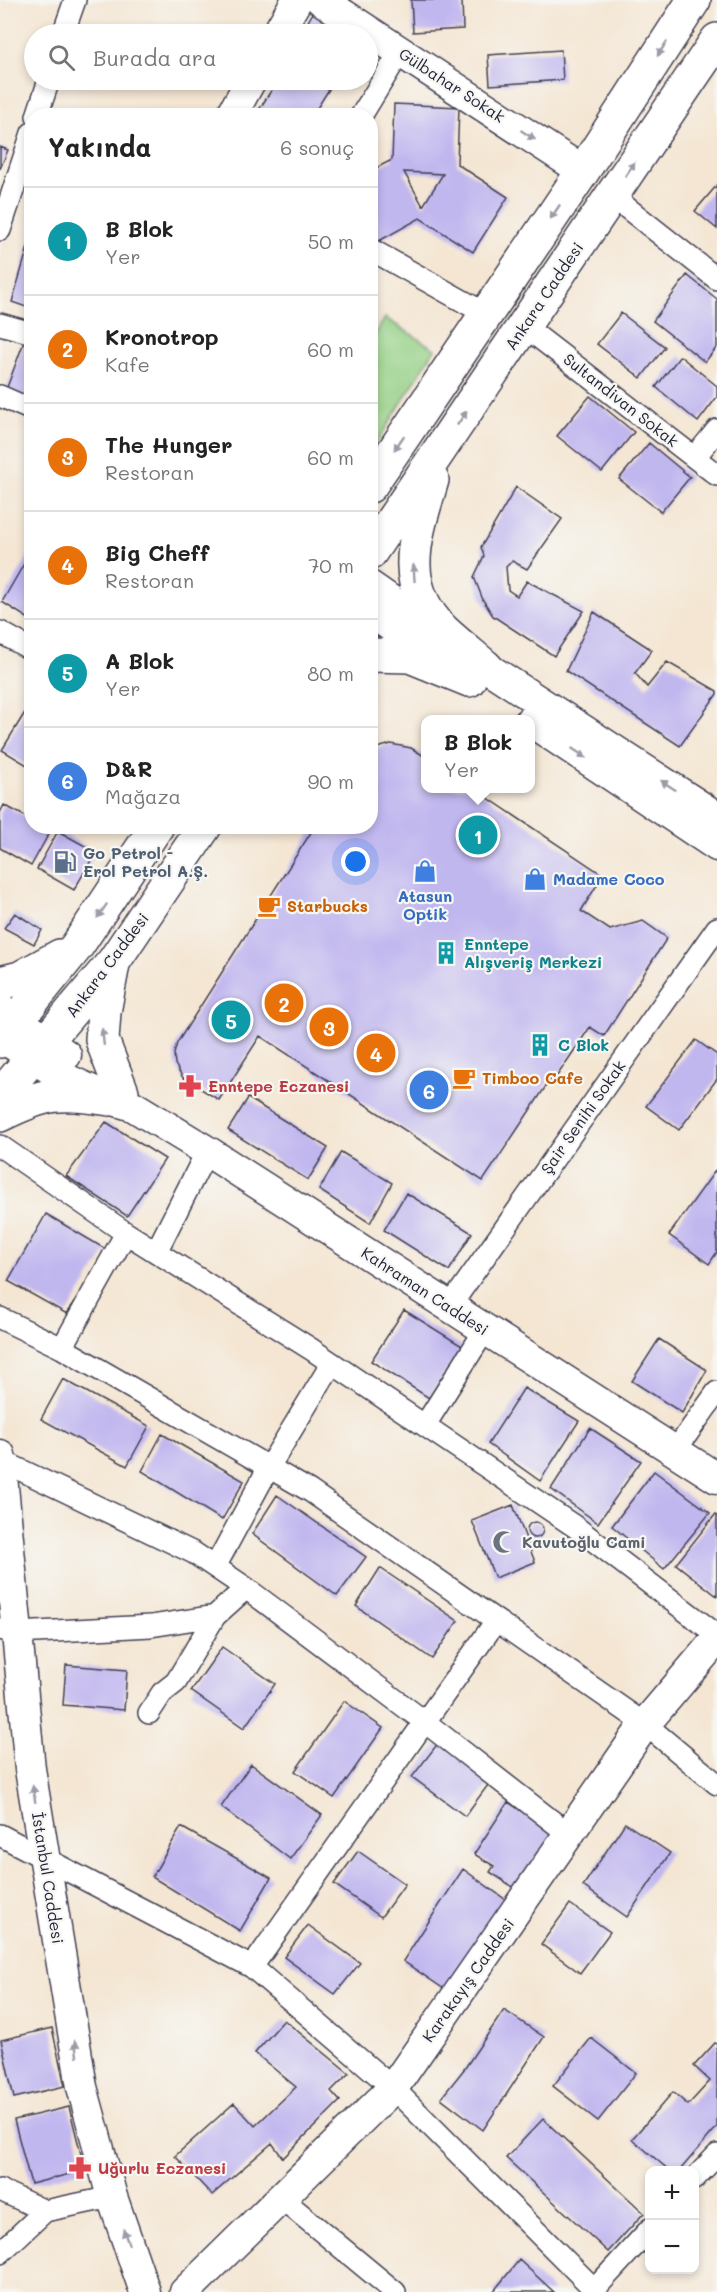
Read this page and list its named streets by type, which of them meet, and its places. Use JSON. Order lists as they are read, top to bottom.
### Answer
{
  "streets": {
    "main road": ["Ankara Caddesi"],
    "street": [
      "Gülbahar Sokak",
      "Sultandivan Sokak",
      "Şair Senihi Sokak",
      "Kahraman Caddesi",
      "İstanbul Caddesi",
      "Karakayış Caddesi"
    ]
  },
  "crossings": [
    ["Ankara Caddesi", "Sultandivan Sokak"],
    ["Ankara Caddesi", "Kahraman Caddesi"],
    ["Şair Senihi Sokak", "Kahraman Caddesi"]
  ],
  "one_way": ["İstanbul Caddesi"],
  "places": {
    "fuel station": ["Go Petrol - Erol Petrol A.Ş."],
    "shop": ["Atasun Optik", "Madame Coco"],
    "cafe": ["Starbucks", "Timboo Cafe"],
    "building": ["Enntepe Alışveriş Merkezi", "C Blok"],
    "pharmacy": ["Enntepe Eczanesi", "Uğurlu Eczanesi"],
    "mosque": ["Kavutoğlu Cami"]
  },
  "page": {
    "search": "Burada ara",
    "heading": ["Yakında", "6 sonuç"],
    "list": [
      {
        "mark": "1",
        "name": "B Blok",
        "note": "Yer",
        "value": "50 m"
      },
      {
        "mark": "2",
        "name": "Kronotrop",
        "note": "Kafe",
        "value": "60 m"
      },
      {
        "mark": "3",
        "name": "The Hunger",
        "note": "Restoran",
        "value": "60 m"
      },
      {
        "mark": "4",
        "name": "Big Cheff",
        "note": "Restoran",
        "value": "70 m"
      },
      {
        "mark": "5",
        "name": "A Blok",
        "note": "Yer",
        "value": "80 m"
      },
      {
        "mark": "6",
        "name": "D&R",
        "note": "Mağaza",
        "value": "90 m"
      }
    ],
    "popup": ["B Blok", "Yer"],
    "pins": [
      "1",
      "2",
      "5",
      "3",
      "4",
      "6"
    ],
    "map_buttons": ["+", "−"]
  }
}
